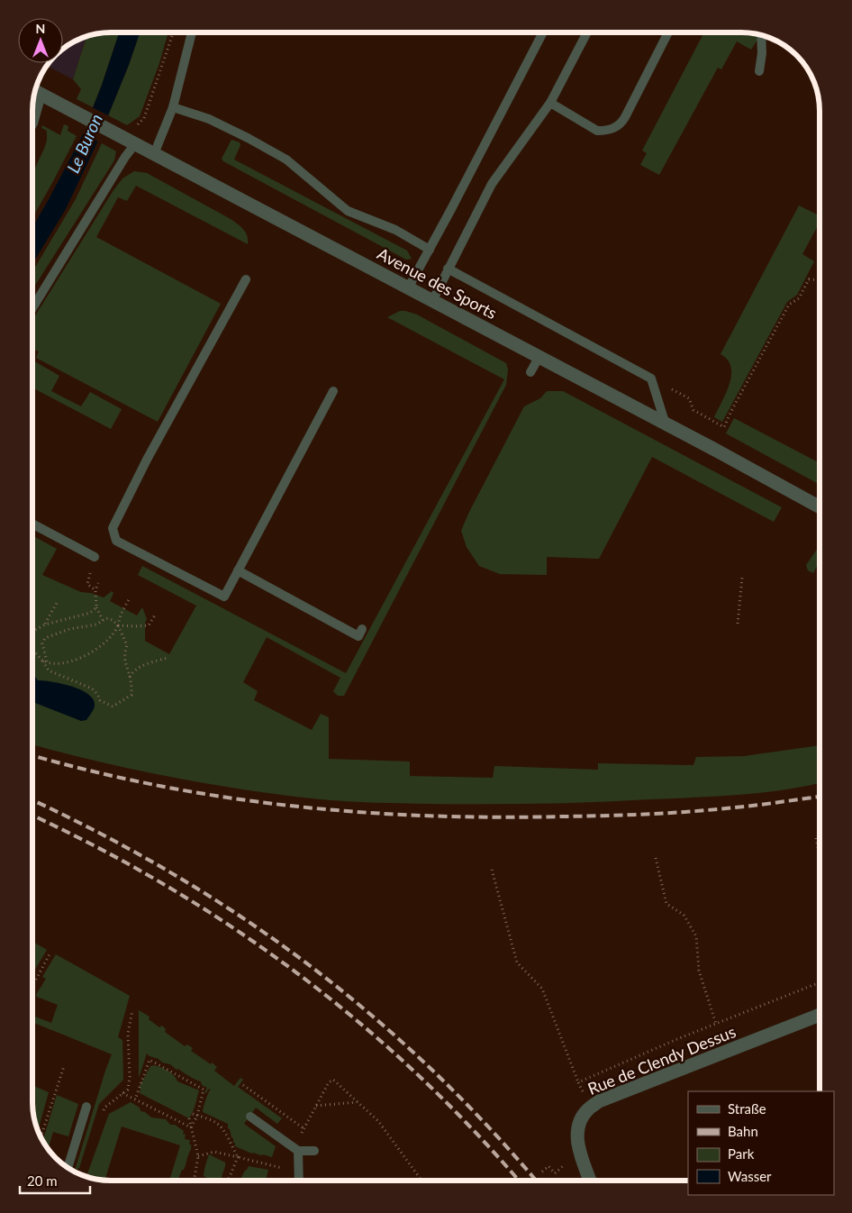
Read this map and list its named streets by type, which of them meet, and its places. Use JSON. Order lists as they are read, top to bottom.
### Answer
{
  "streets": {
    "street": ["Avenue des Sports", "Rue de Clendy Dessus"]
  },
  "water": ["Le Buron"],
  "legend": [
    "Straße",
    "Bahn",
    "Park",
    "Wasser"
  ],
  "scale_bar": "20 m",
  "north": "top"
}
